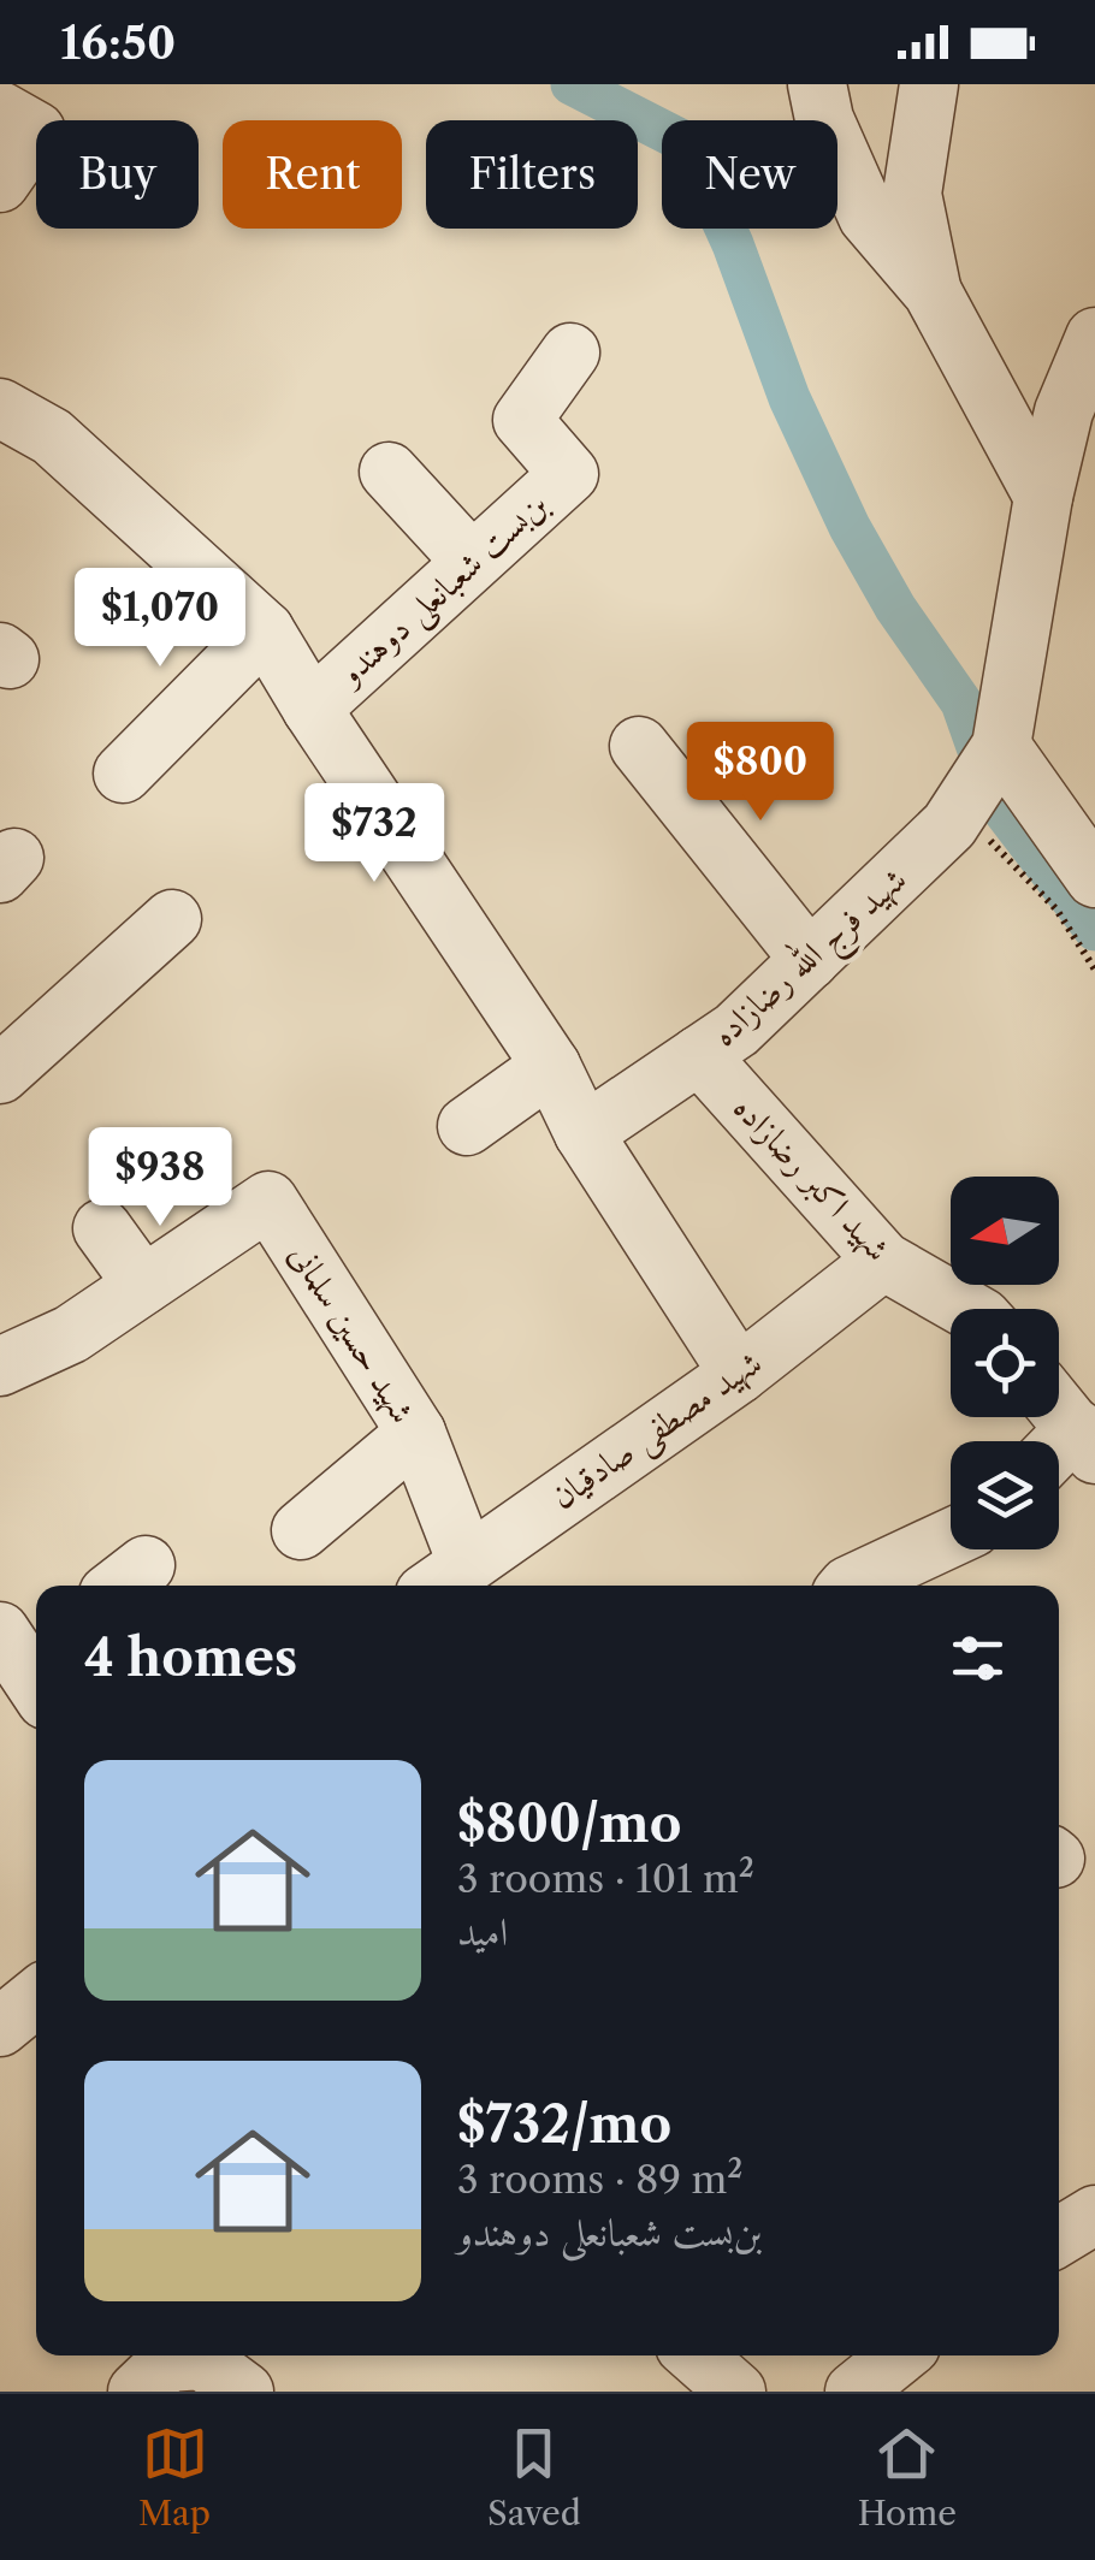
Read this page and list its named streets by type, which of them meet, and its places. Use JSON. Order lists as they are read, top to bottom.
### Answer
{
  "streets": {
    "street": [
      "بن‌بست شعبانعلی دوهندو",
      "شهید فرج الله رضازاده",
      "شهید اکبر رضازاده",
      "شهید حسین سلمانی",
      "شهید مصطفی صادقیان"
    ]
  },
  "crossings": [
    ["شهید فرج الله رضازاده", "شهید اکبر رضازاده"],
    ["شهید اکبر رضازاده", "شهید مصطفی صادقیان"],
    ["شهید حسین سلمانی", "شهید مصطفی صادقیان"]
  ],
  "north": "left",
  "page": {
    "status": "16:50",
    "chip": [
      "Buy",
      "Rent",
      "Filters",
      "New"
    ],
    "price": [
      "$1,070",
      "$800",
      "$732",
      "$938"
    ],
    "heading": "4 homes",
    "list": [
      {
        "name": "$800/mo",
        "note": "3 rooms · 101 m² · امید"
      },
      {
        "name": "$732/mo",
        "note": "3 rooms · 89 m² · بن‌بست شعبانعلی دوهندو"
      }
    ],
    "tabs": ["Map", "Saved", "Home"]
  }
}
